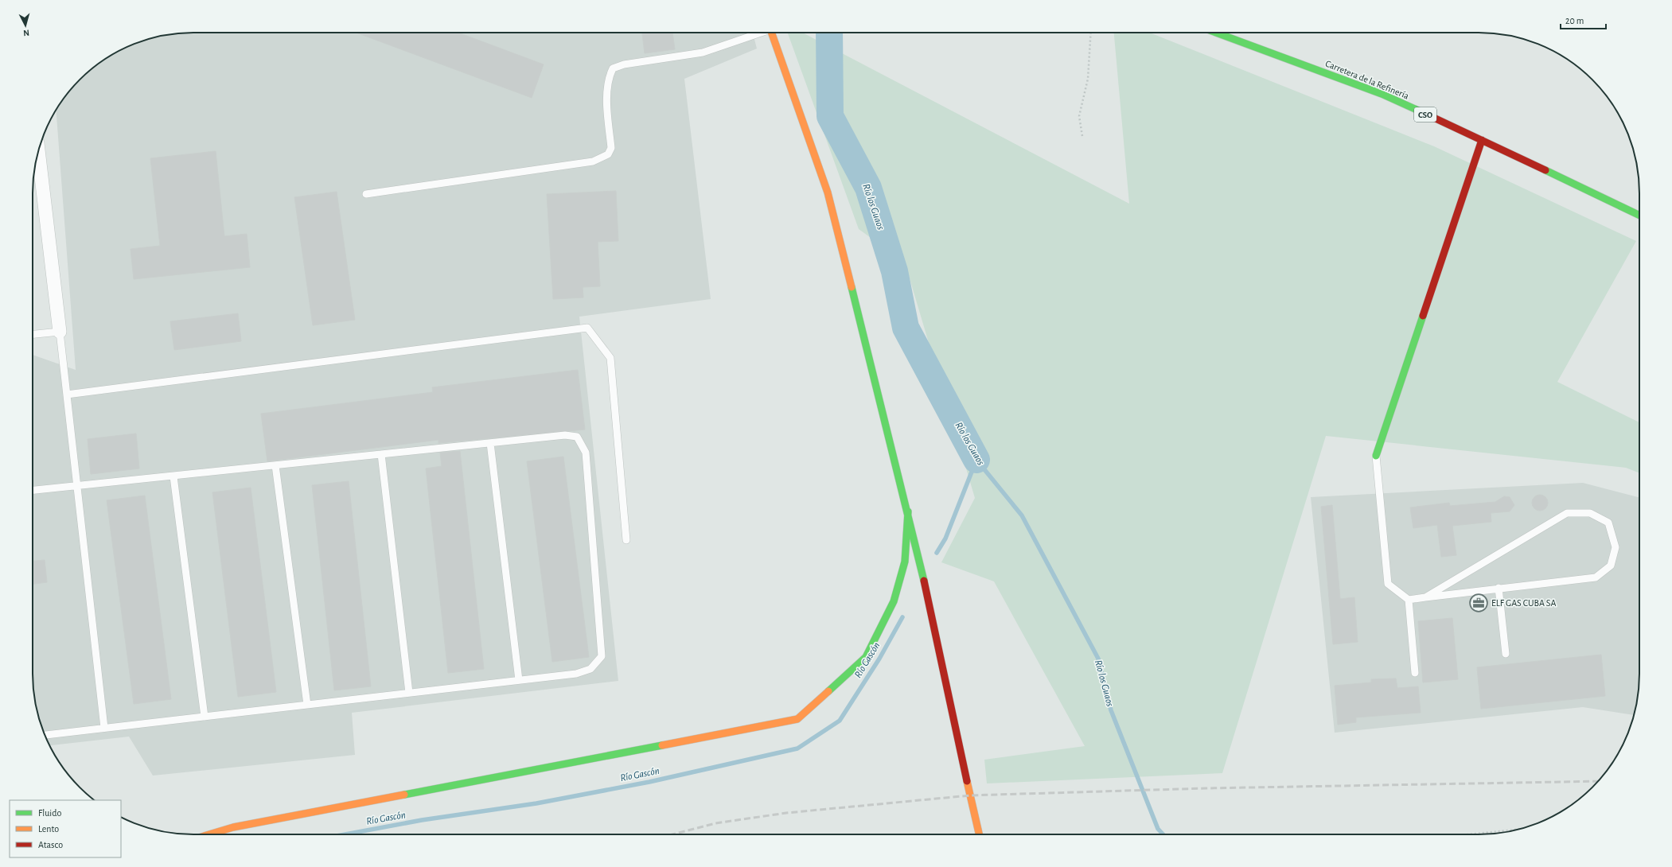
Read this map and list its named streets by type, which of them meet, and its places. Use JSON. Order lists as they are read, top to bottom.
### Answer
{
  "streets": {
    "street": ["Carretera de la Refinería", "CSO"]
  },
  "water": ["Río los Guaos", "Río Gascón"],
  "places": {
    "office": ["ELF GAS CUBA SA"]
  },
  "legend": ["Fluido", "Lento", "Atasco"],
  "scale_bar": "20 m",
  "north": "bottom"
}
